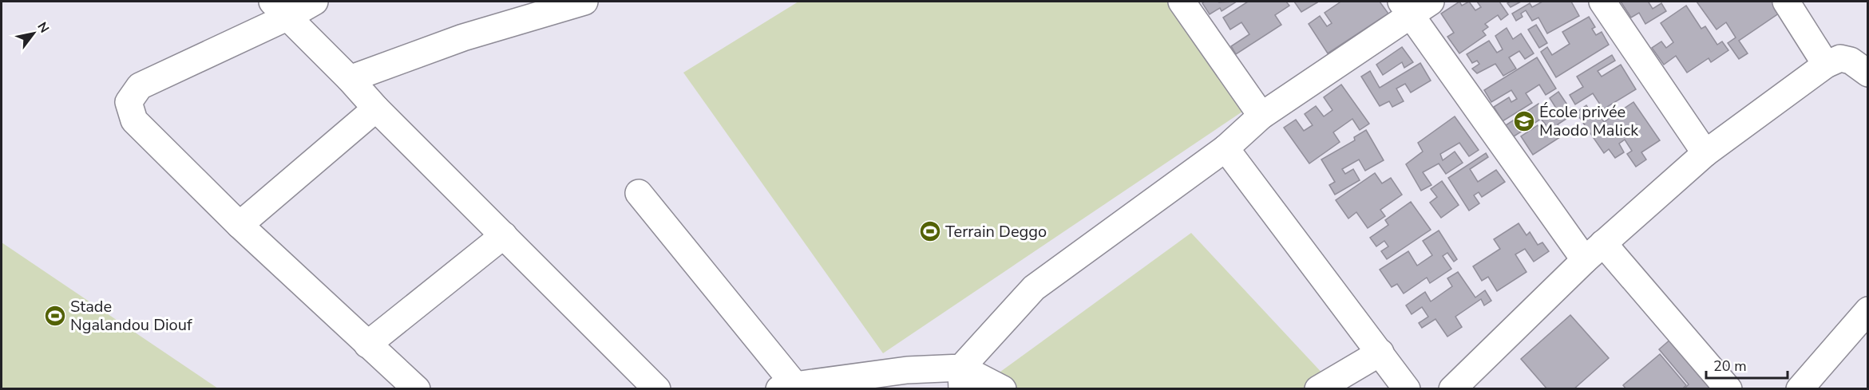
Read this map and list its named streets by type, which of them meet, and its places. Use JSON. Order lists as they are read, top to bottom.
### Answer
{
  "places": {
    "school or university": ["École privée Maodo Malick"],
    "sports": ["Terrain Deggo", "Stade Ngalandou Diouf"]
  },
  "scale_bar": "20 m",
  "north": "top right"
}
